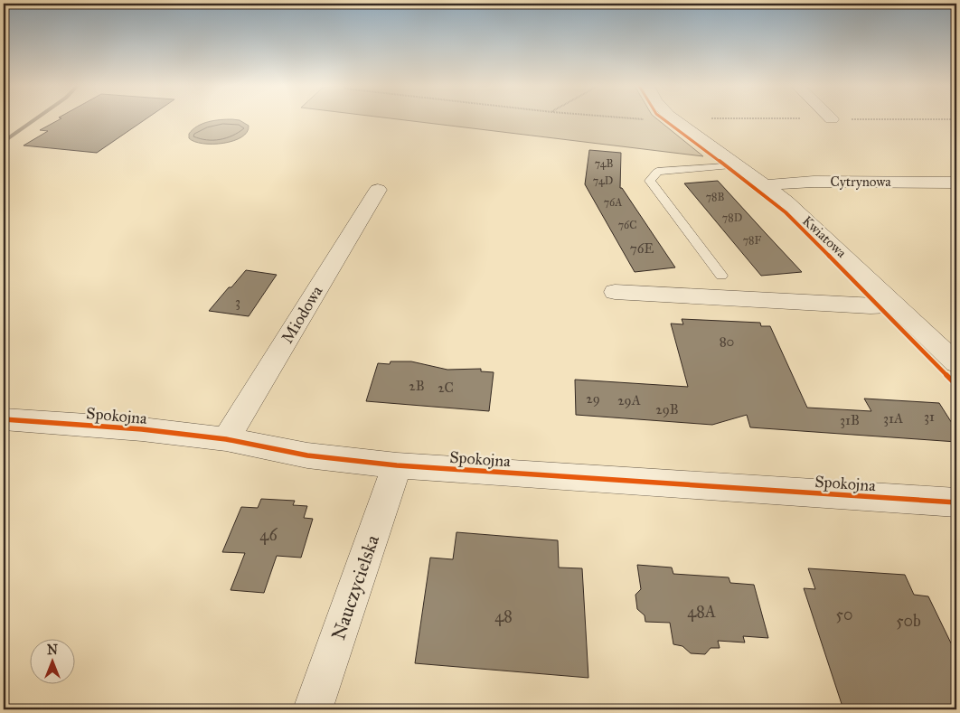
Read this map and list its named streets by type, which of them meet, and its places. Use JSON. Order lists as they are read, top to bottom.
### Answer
{
  "streets": {
    "street": [
      "Cytrynowa",
      "Kwiatowa",
      "Miodowa",
      "Spokojna",
      "Nauczycielska"
    ]
  },
  "crossings": [
    ["Cytrynowa", "Kwiatowa"],
    ["Miodowa", "Spokojna"],
    ["Spokojna", "Nauczycielska"]
  ],
  "house_numbers": [
    "74B",
    "74D",
    "78B",
    "76A",
    "78D",
    "76C",
    "78F",
    "76E",
    "3",
    "80",
    "2B",
    "2C",
    "29",
    "29A",
    "29B",
    "31",
    "31A",
    "31B",
    "46",
    "48A",
    "50",
    "48",
    "50b"
  ],
  "north": "top"
}
